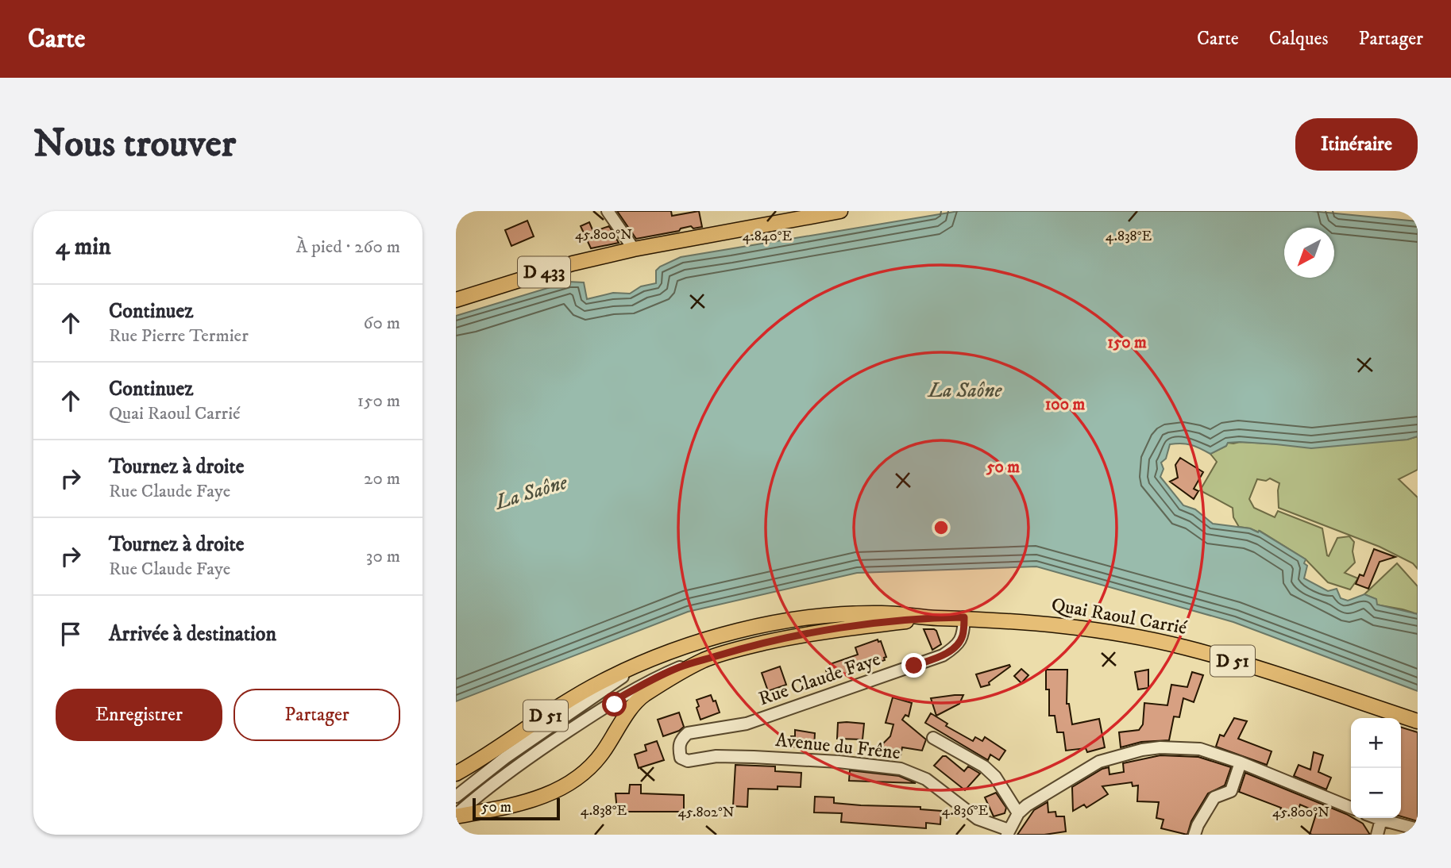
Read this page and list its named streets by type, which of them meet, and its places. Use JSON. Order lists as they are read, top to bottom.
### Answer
{
  "streets": {
    "main road": ["D 433", "Quai Raoul Carrié", "D 51"],
    "street": ["Rue Claude Faye", "Avenue du Frêne"]
  },
  "crossings": [
    ["Quai Raoul Carrié", "Rue Claude Faye"],
    ["Rue Claude Faye", "Avenue du Frêne"]
  ],
  "water": ["La Saône"],
  "scale_bar": "50 m",
  "north": "bottom left",
  "page": {
    "header": "Carte",
    "nav": ["Carte", "Calques", "Partager"],
    "buttons": [
      "Itinéraire",
      ["Enregistrer", "Partager"]
    ],
    "title": "Nous trouver",
    "heading": ["4 min", "À pied · 260 m"],
    "list": [
      ["Continuez", "Rue Pierre Termier", "60 m"],
      ["Continuez", "Quai Raoul Carrié", "150 m"],
      ["Tournez à droite", "Rue Claude Faye", "20 m"],
      ["Tournez à droite", "Rue Claude Faye", "30 m"],
      "Arrivée à destination"
    ],
    "map_buttons": ["+", "−"],
    "scale": "50 m"
  },
  "coordinates": [
    "45.800°N",
    "4.840°E",
    "4.838°E",
    "4.836°E",
    "45.802°N"
  ],
  "rings": ["150 m", "100 m", "50 m"]
}
